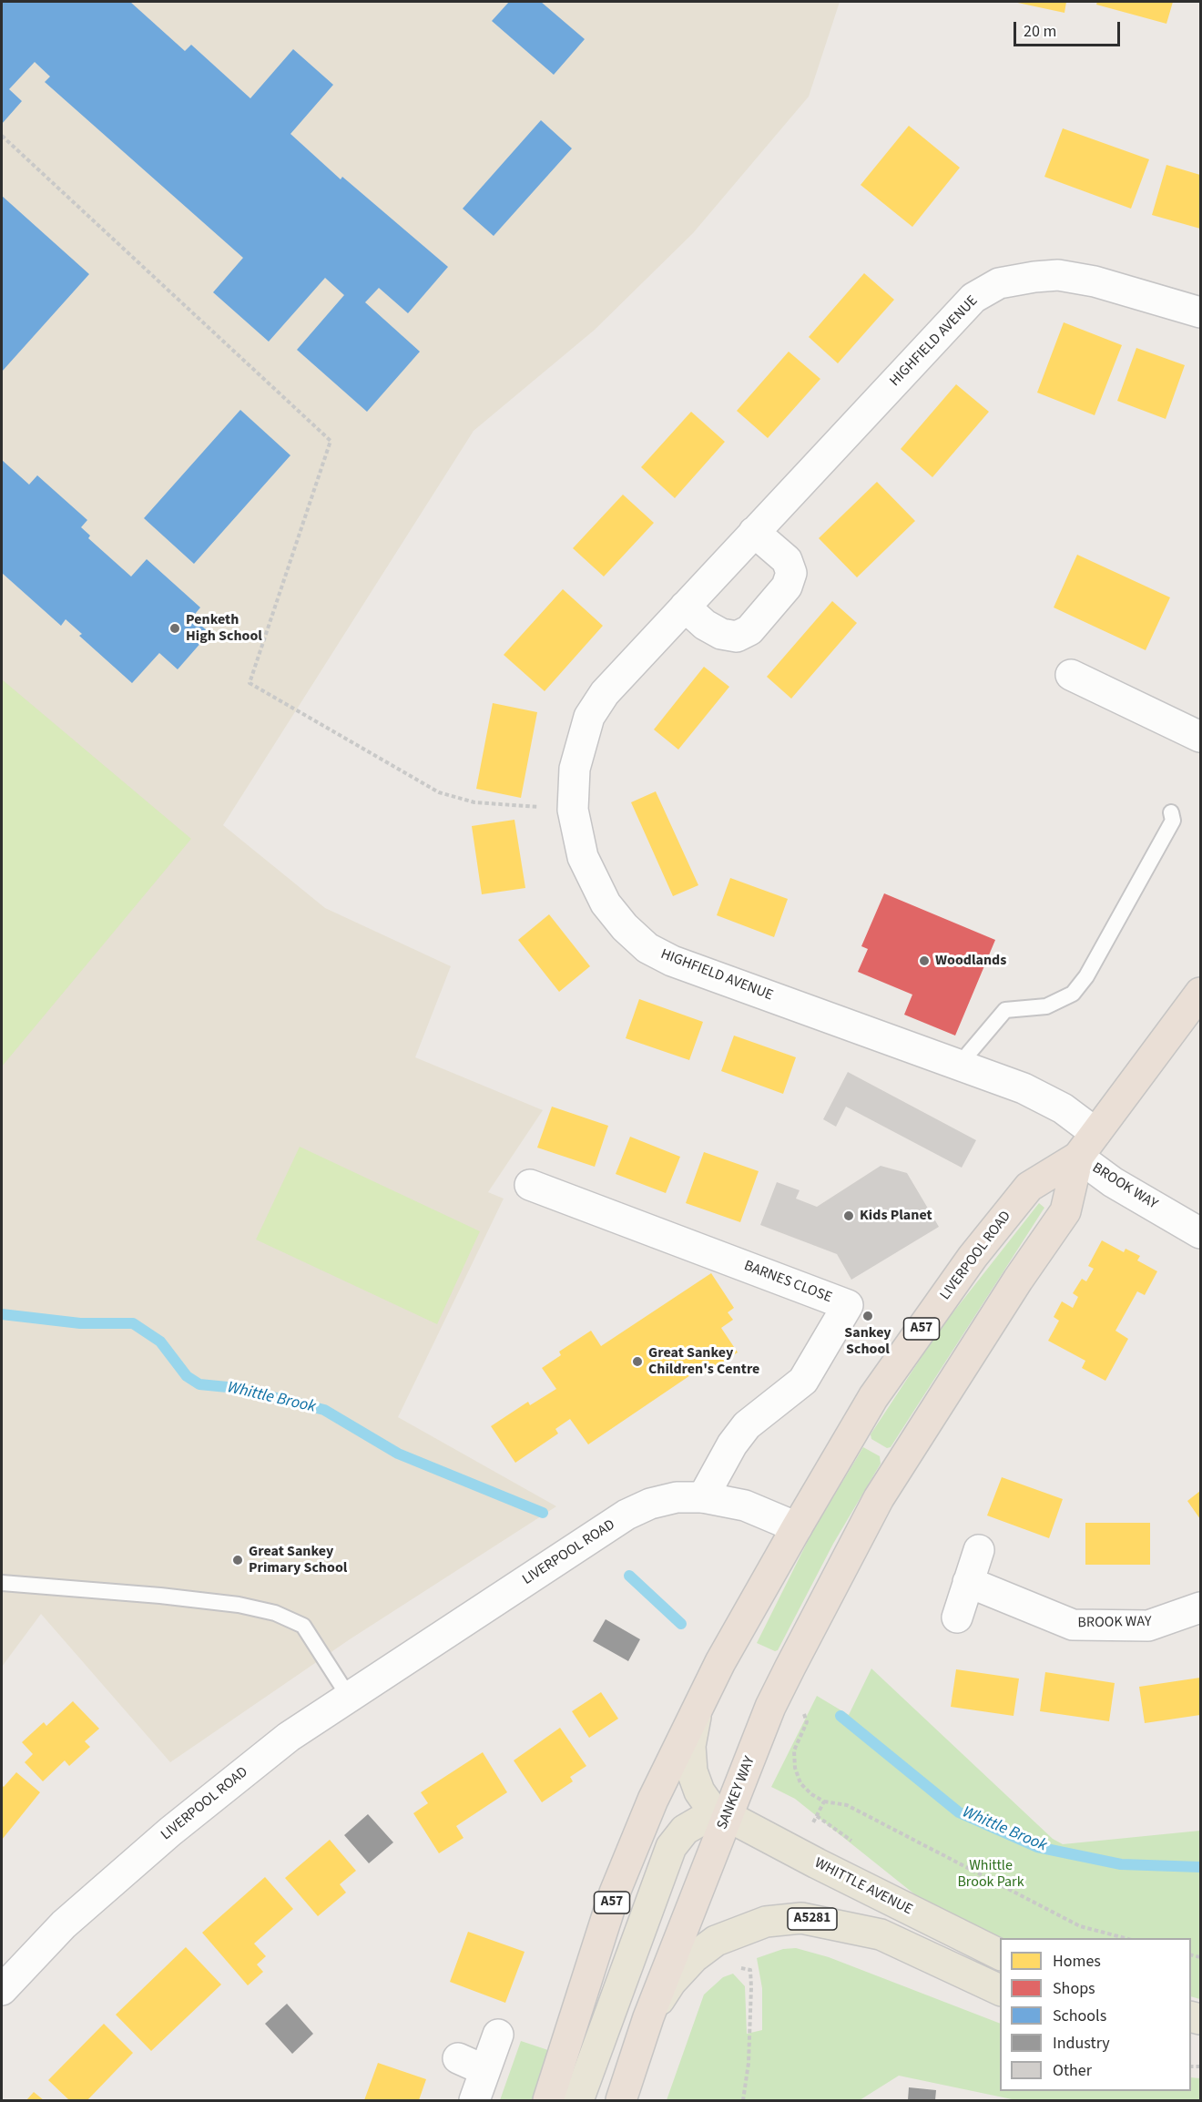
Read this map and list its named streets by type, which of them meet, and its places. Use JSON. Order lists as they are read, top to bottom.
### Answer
{
  "streets": {
    "highway": ["LIVERPOOL ROAD", "A57", "SANKEY WAY"],
    "main road": ["WHITTLE AVENUE", "A5281"],
    "street": ["HIGHFIELD AVENUE", "BROOK WAY", "BARNES CLOSE"]
  },
  "crossings": [
    ["HIGHFIELD AVENUE", "LIVERPOOL ROAD"],
    ["BROOK WAY", "LIVERPOOL ROAD"],
    ["LIVERPOOL ROAD", "BARNES CLOSE"],
    ["LIVERPOOL ROAD", "A57"],
    ["LIVERPOOL ROAD", "SANKEY WAY"],
    ["A57", "WHITTLE AVENUE"],
    ["SANKEY WAY", "WHITTLE AVENUE"],
    ["SANKEY WAY", "A5281"]
  ],
  "water": ["Whittle Brook"],
  "parks": ["Whittle Brook Park"],
  "places": [
    "Penketh High School",
    "Woodlands",
    "Kids Planet",
    "Sankey School",
    "Great Sankey Children's Centre",
    "Great Sankey Primary School"
  ],
  "legend": [
    "Homes",
    "Shops",
    "Schools",
    "Industry",
    "Other"
  ],
  "scale_bar": "20 m"
}
